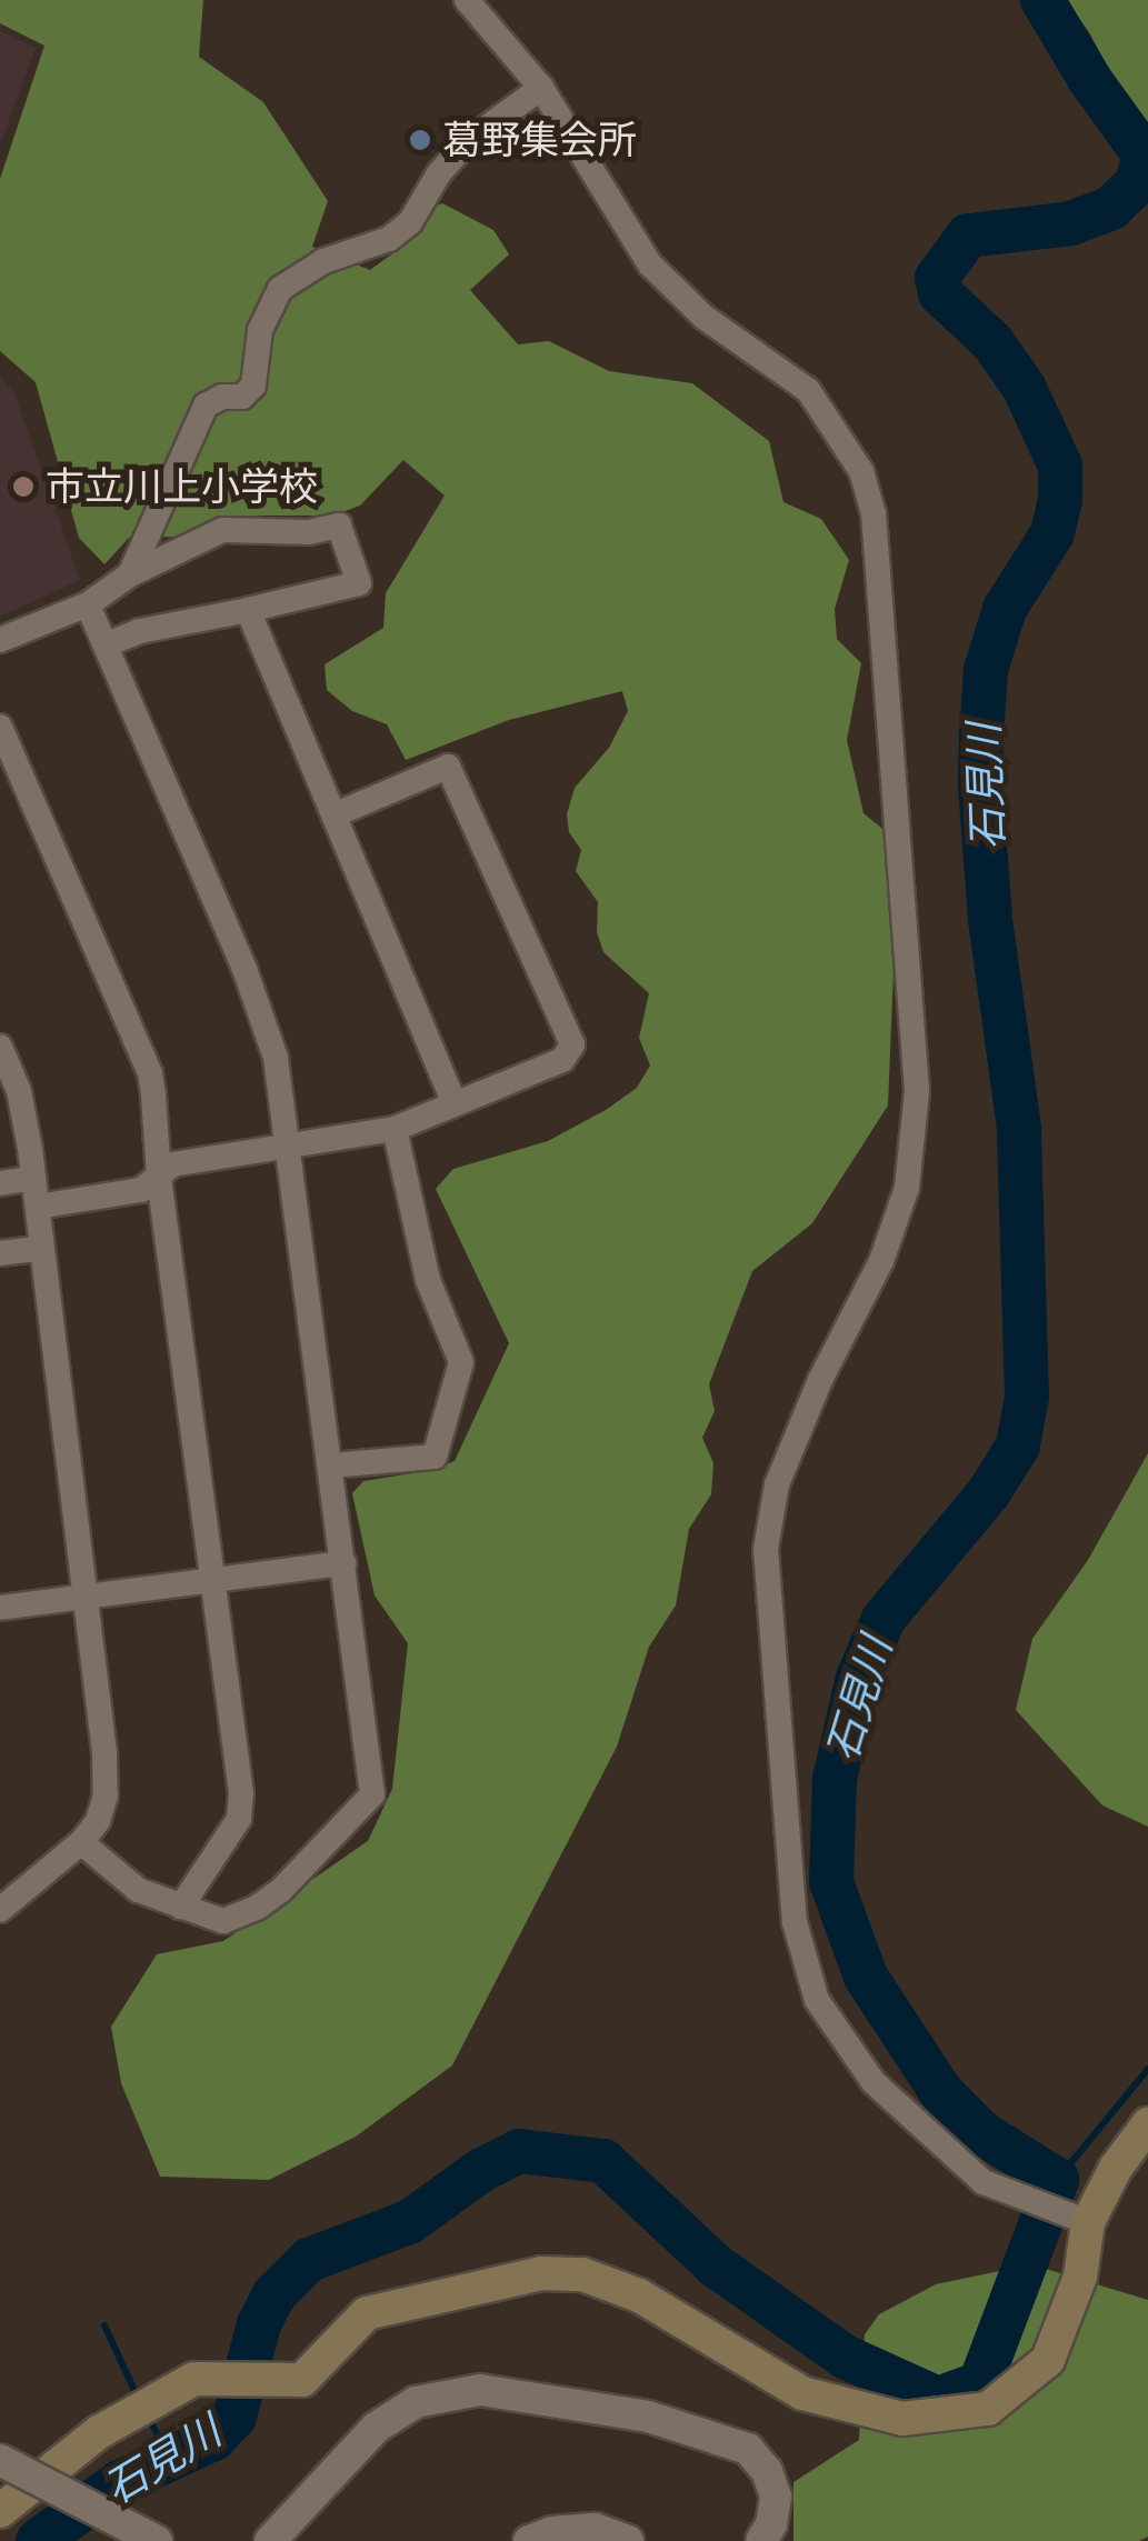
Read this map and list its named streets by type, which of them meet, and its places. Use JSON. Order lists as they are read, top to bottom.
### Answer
{
  "water": ["石見川"],
  "places": ["葛野集会所", "市立川上小学校"]
}
